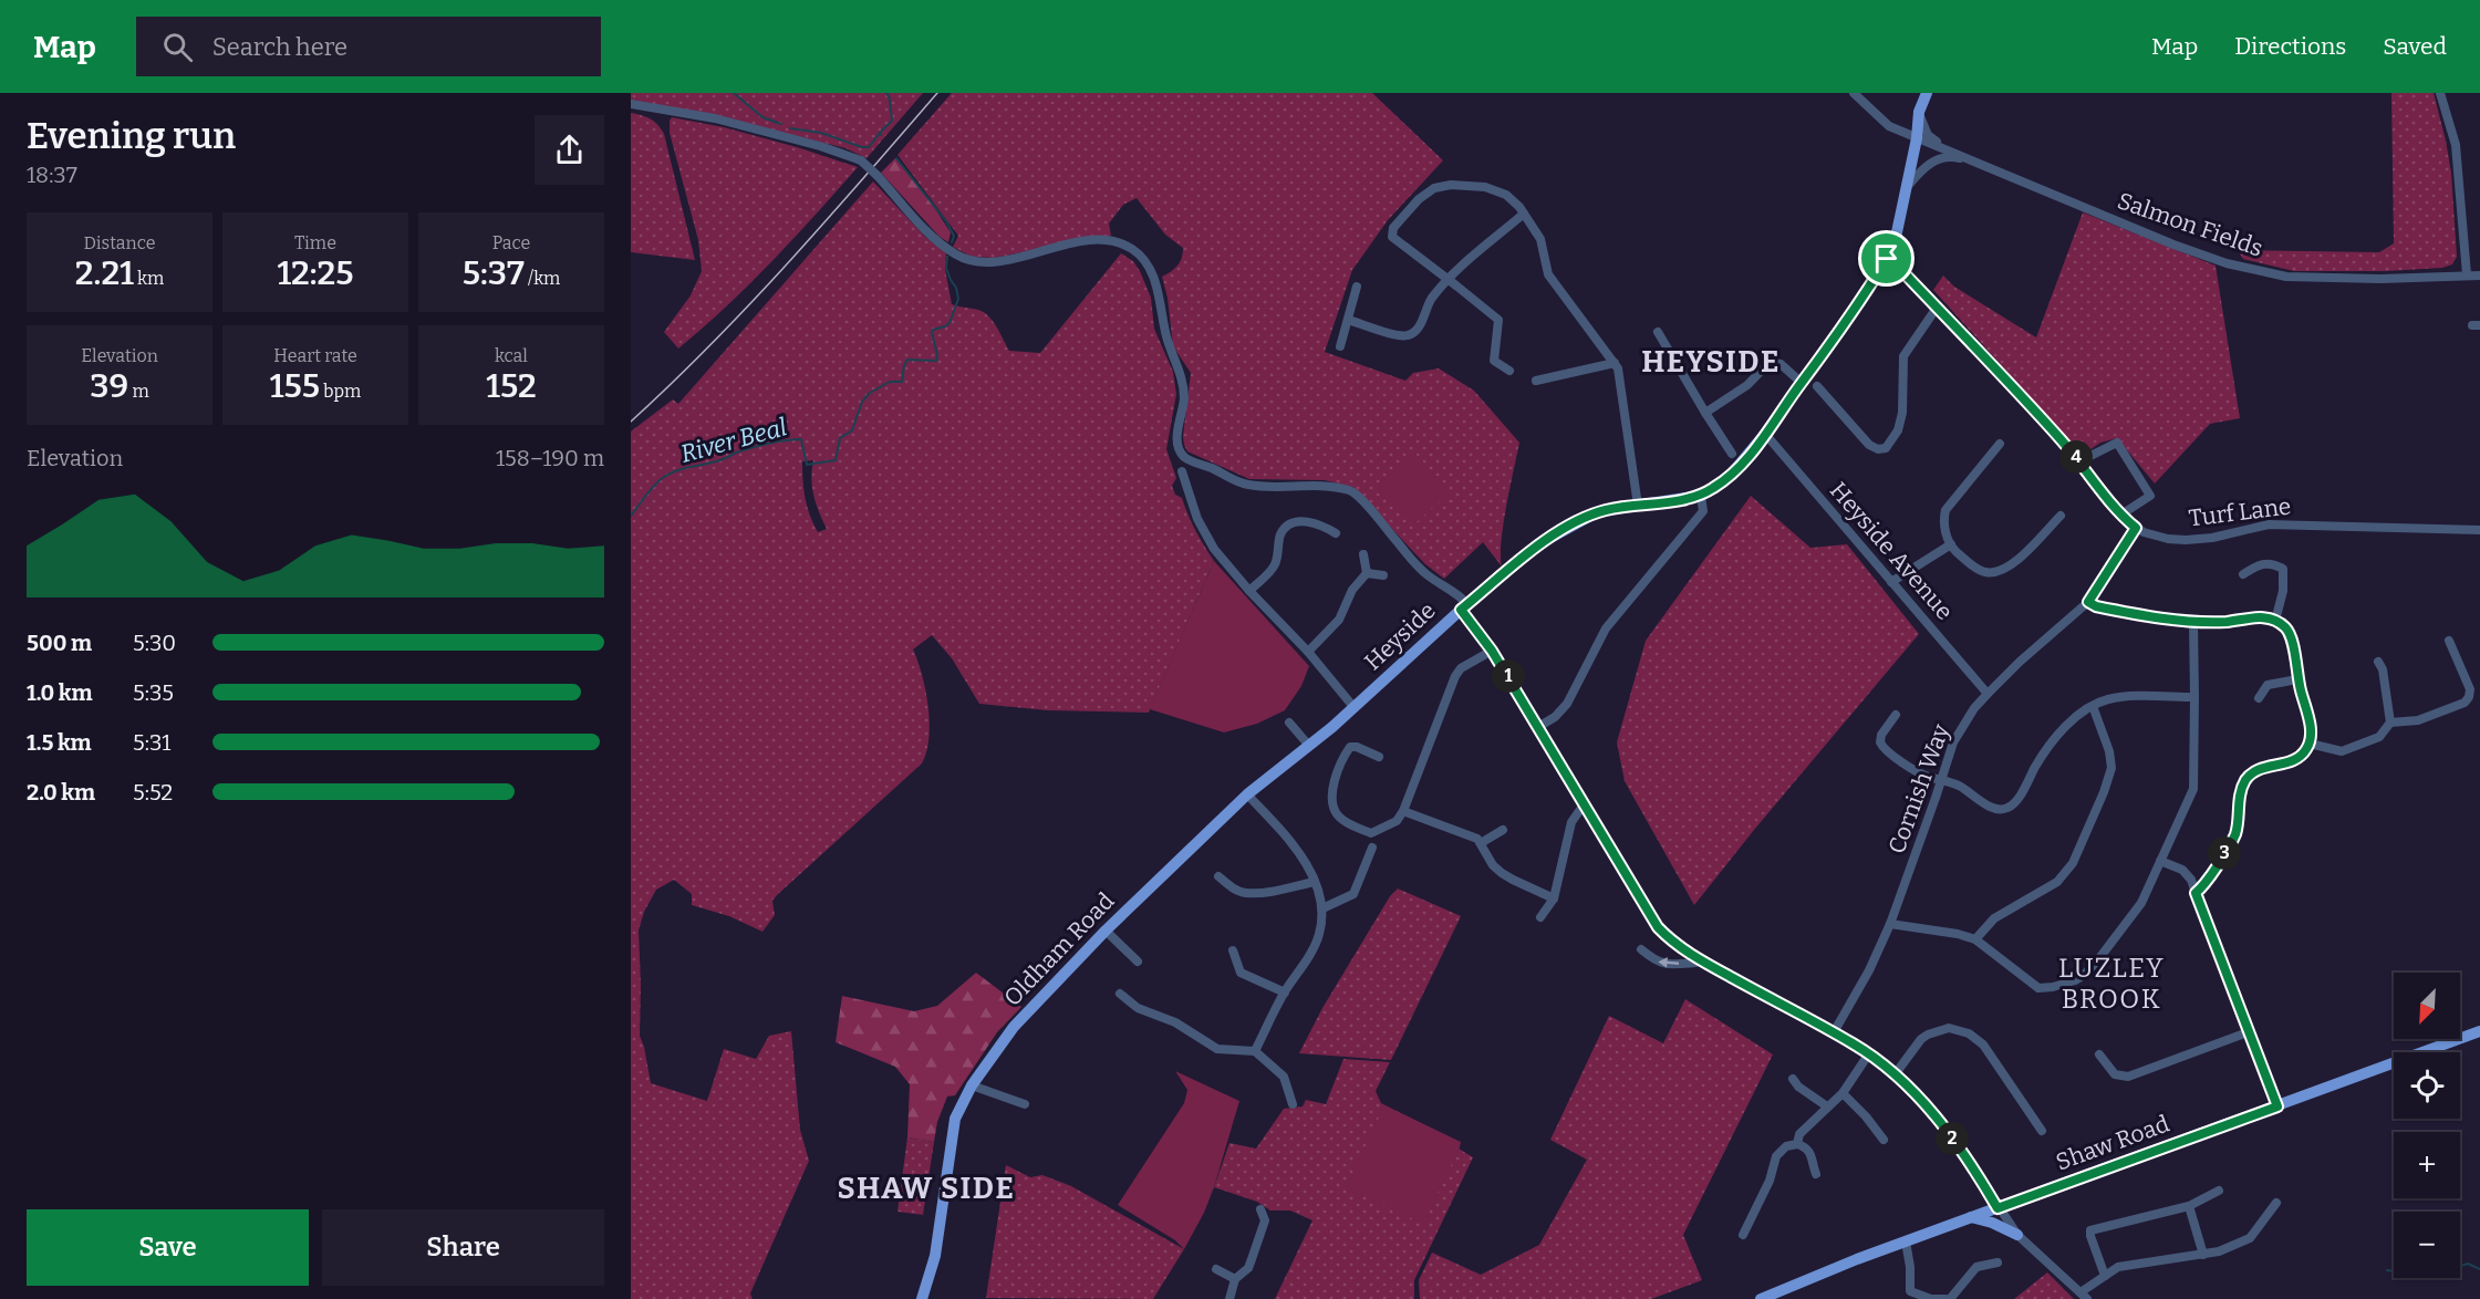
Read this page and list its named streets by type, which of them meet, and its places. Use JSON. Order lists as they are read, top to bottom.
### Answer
{
  "streets": {
    "main road": ["Heyside", "Oldham Road", "Shaw Road"],
    "street": [
      "Salmon Fields",
      "Turf Lane",
      "Heyside Avenue",
      "Cornish Way"
    ]
  },
  "crossings": [
    ["Salmon Fields", "Heyside"],
    ["Turf Lane", "Heyside"],
    ["Turf Lane", "Cornish Way"],
    ["Heyside Avenue", "Heyside"],
    ["Heyside Avenue", "Cornish Way"],
    ["Heyside", "Oldham Road"]
  ],
  "districts": ["HEYSIDE", "LUZLEY BROOK", "SHAW SIDE"],
  "water": ["River Beal"],
  "north": "bottom left",
  "page": {
    "header": "Map",
    "search": "Search here",
    "nav": ["Map", "Directions", "Saved"],
    "heading": ["Evening run", "18:37"],
    "stats": [
      ["Distance", "2.21 km"],
      ["Time", "12:25"],
      ["Pace", "5:37 /km"],
      ["Elevation", "39 m"],
      ["Heart rate", "155 bpm"],
      ["kcal", "152"]
    ],
    "chart": ["Elevation", "158–190 m"],
    "pins": [
      "4",
      "1",
      "3",
      "2"
    ],
    "list": [
      {
        "name": "500 m",
        "note": "5:30"
      },
      {
        "name": "1.0 km",
        "note": "5:35"
      },
      {
        "name": "1.5 km",
        "note": "5:31"
      },
      {
        "name": "2.0 km",
        "note": "5:52"
      }
    ],
    "map_buttons": ["+", "−"],
    "buttons": ["Save", "Share"]
  }
}
